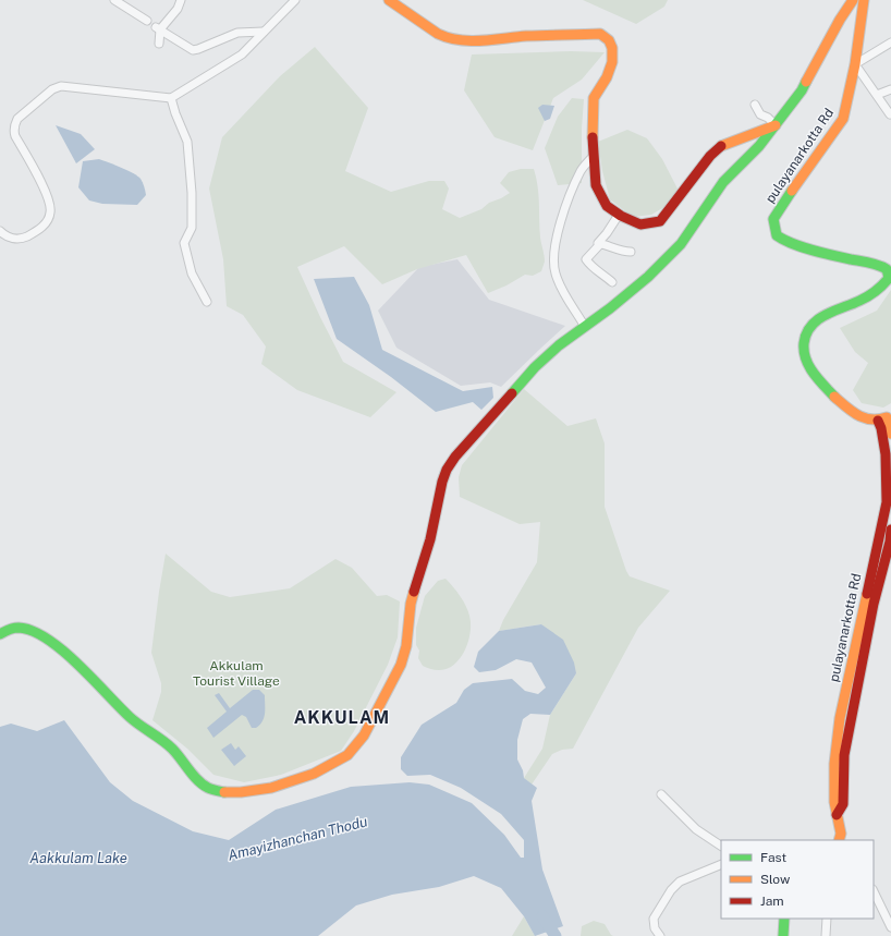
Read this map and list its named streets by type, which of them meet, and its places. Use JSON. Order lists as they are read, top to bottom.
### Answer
{
  "streets": {
    "main road": ["pulayanarkotta Rd"]
  },
  "districts": ["AKKULAM"],
  "water": ["Amayizhanchan Thodu", "Aakkulam Lake"],
  "parks": ["Akkulam Tourist Village"],
  "legend": ["Fast", "Slow", "Jam"]
}
